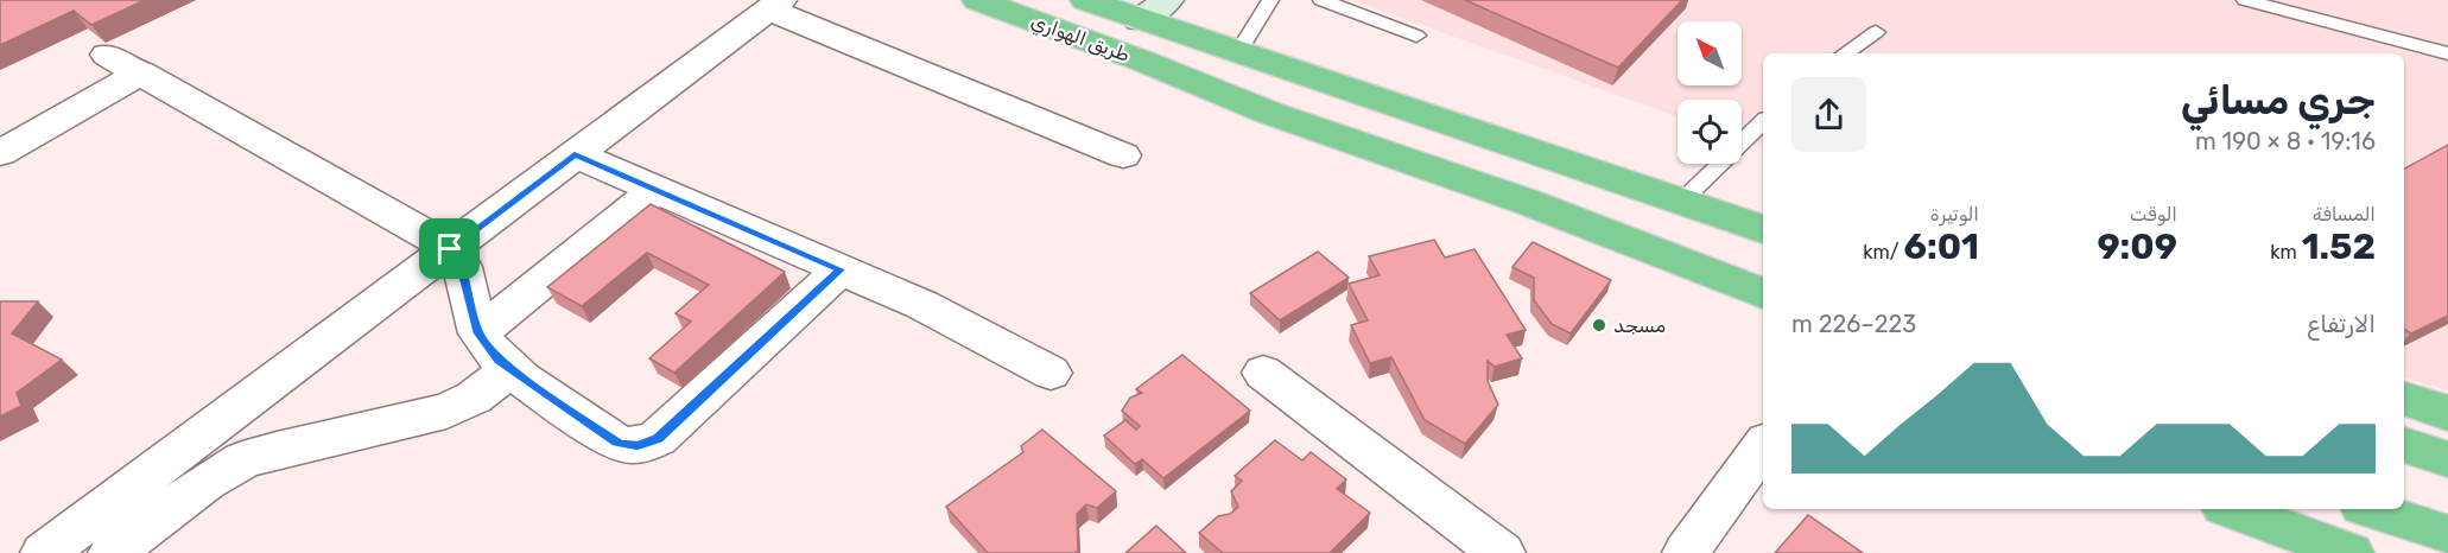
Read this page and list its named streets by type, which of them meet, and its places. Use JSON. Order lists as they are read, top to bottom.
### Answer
{
  "streets": {
    "highway": ["طريق الهواري"]
  },
  "places": ["مسجد"],
  "north": "top left",
  "page": {
    "heading": ["جري مسائي", "19:16 · 8 × 190 m"],
    "stats": [
      ["المسافة", "1.52 km"],
      ["الوقت", "9:09"],
      ["الوتيرة", "6:01 /km"]
    ],
    "chart": ["الارتفاع", "223–226 m"]
  }
}
